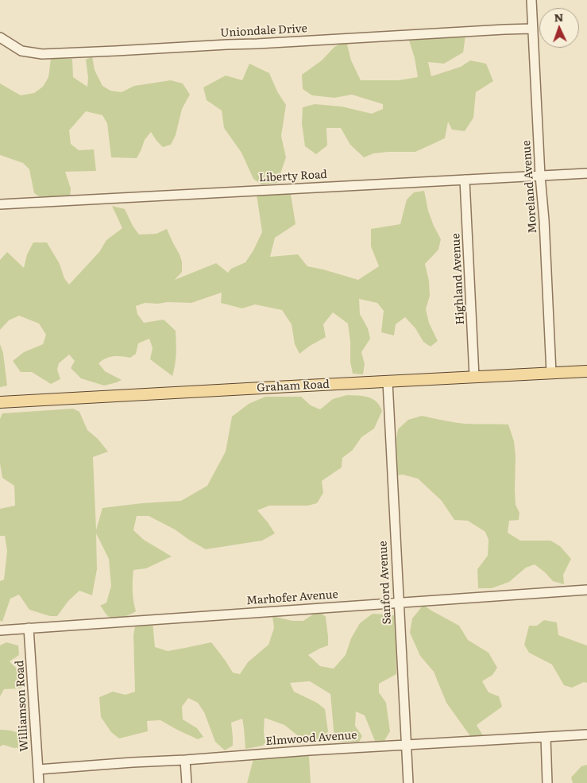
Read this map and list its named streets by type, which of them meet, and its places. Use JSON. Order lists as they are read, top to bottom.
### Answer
{
  "streets": {
    "main road": ["Graham Road"],
    "street": [
      "Uniondale Drive",
      "Liberty Road",
      "Moreland Avenue",
      "Highland Avenue",
      "Sanford Avenue",
      "Marhofer Avenue",
      "Williamson Road",
      "Elmwood Avenue"
    ]
  },
  "crossings": [
    ["Uniondale Drive", "Moreland Avenue"],
    ["Liberty Road", "Moreland Avenue"],
    ["Liberty Road", "Highland Avenue"],
    ["Moreland Avenue", "Graham Road"],
    ["Highland Avenue", "Graham Road"],
    ["Graham Road", "Sanford Avenue"],
    ["Sanford Avenue", "Marhofer Avenue"],
    ["Sanford Avenue", "Elmwood Avenue"],
    ["Marhofer Avenue", "Williamson Road"],
    ["Williamson Road", "Elmwood Avenue"]
  ],
  "north": "top"
}
